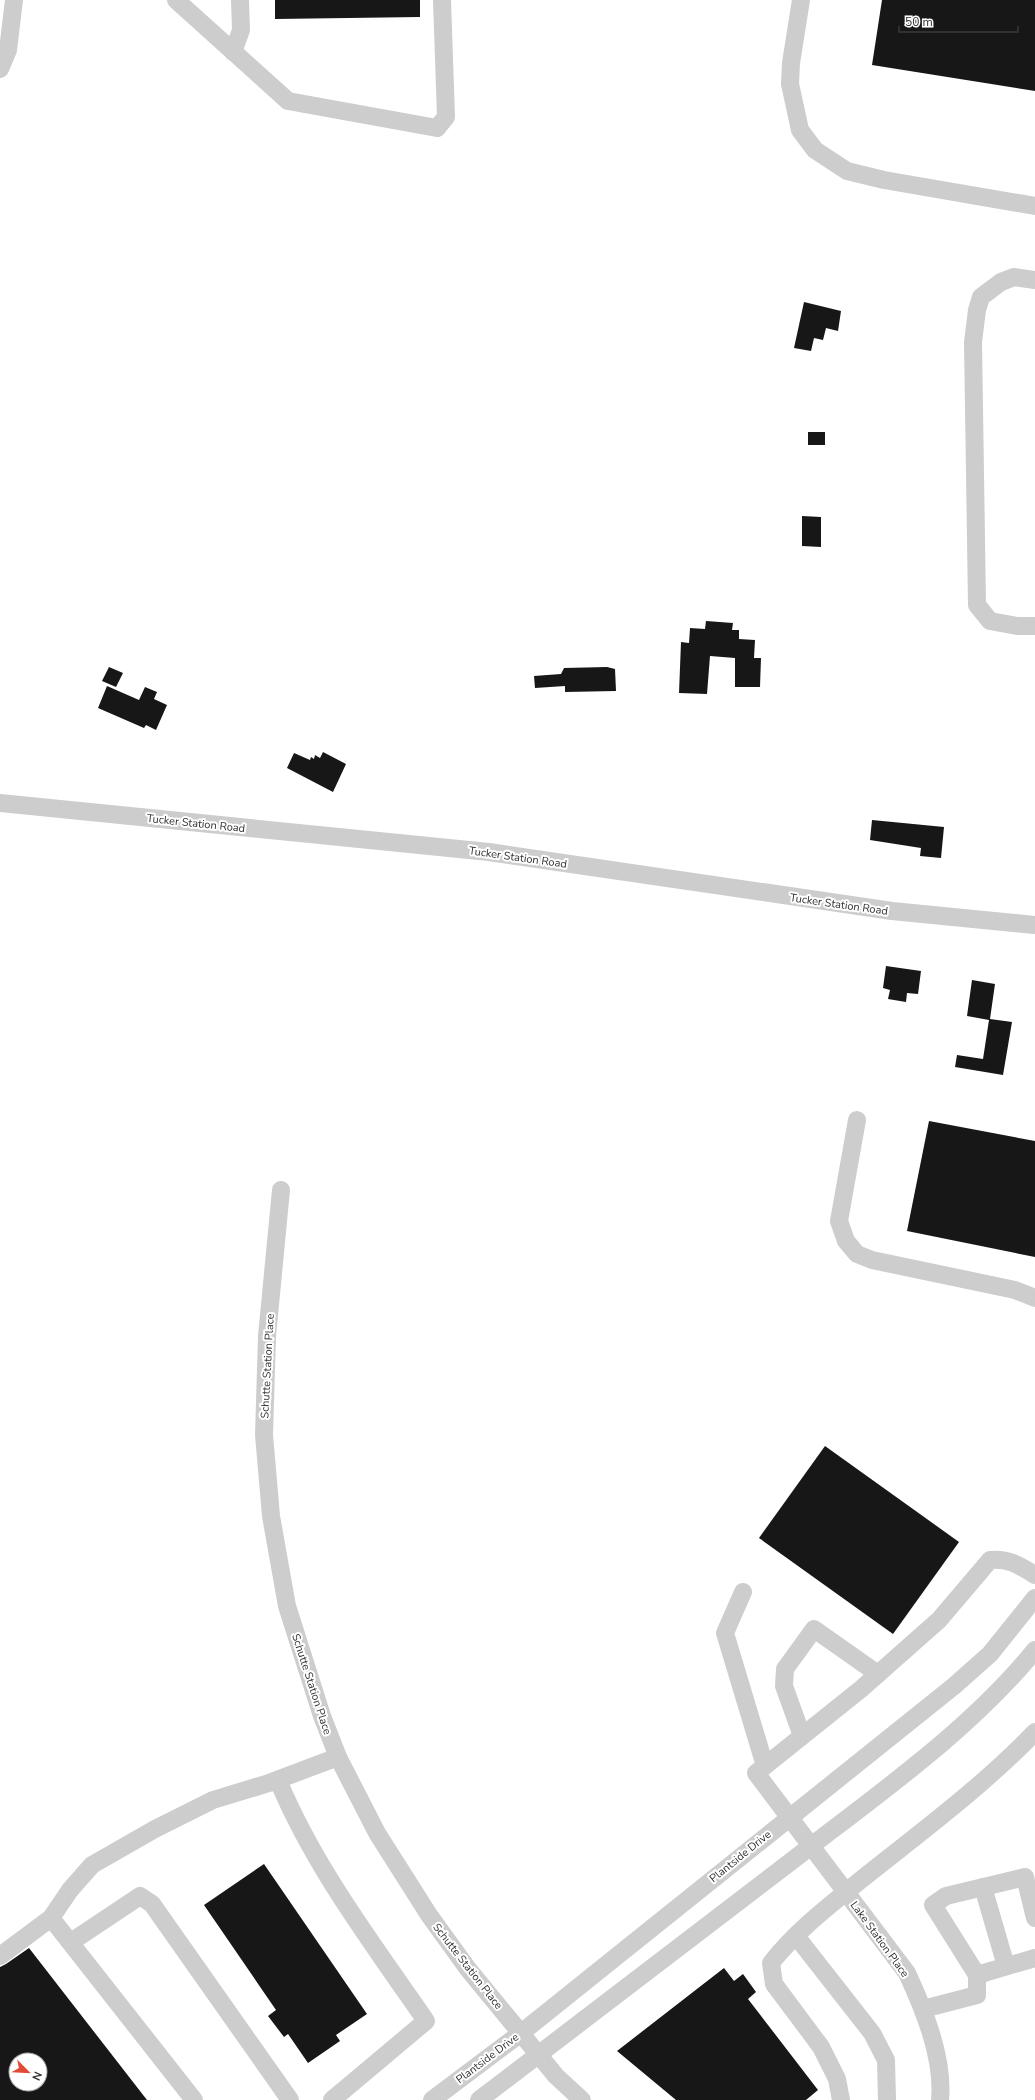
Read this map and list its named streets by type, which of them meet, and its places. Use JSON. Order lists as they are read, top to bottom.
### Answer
{
  "streets": {
    "street": [
      "Tucker Station Road",
      "Schutte Station Place",
      "Plantside Drive",
      "Lake Station Place"
    ]
  },
  "crossings": [
    ["Schutte Station Place", "Plantside Drive"],
    ["Plantside Drive", "Lake Station Place"]
  ],
  "scale_bar": "50 m",
  "north": "bottom right"
}
